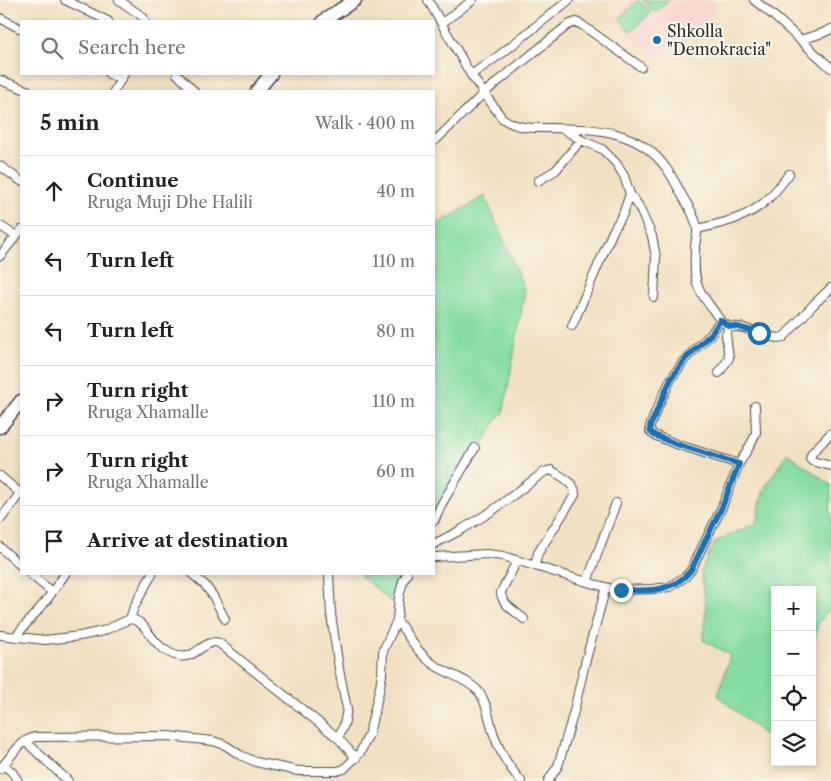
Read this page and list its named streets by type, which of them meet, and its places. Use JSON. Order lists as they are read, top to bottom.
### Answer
{
  "places": ["Shkolla \"Demokracia\""],
  "page": {
    "search": "Search here",
    "heading": ["5 min", "Walk · 400 m"],
    "list": [
      ["Continue", "Rruga Muji Dhe Halili", "40 m"],
      ["Turn left", "110 m"],
      ["Turn left", "80 m"],
      ["Turn right", "Rruga Xhamalle", "110 m"],
      ["Turn right", "Rruga Xhamalle", "60 m"],
      "Arrive at destination"
    ],
    "map_buttons": ["+", "−"]
  }
}
